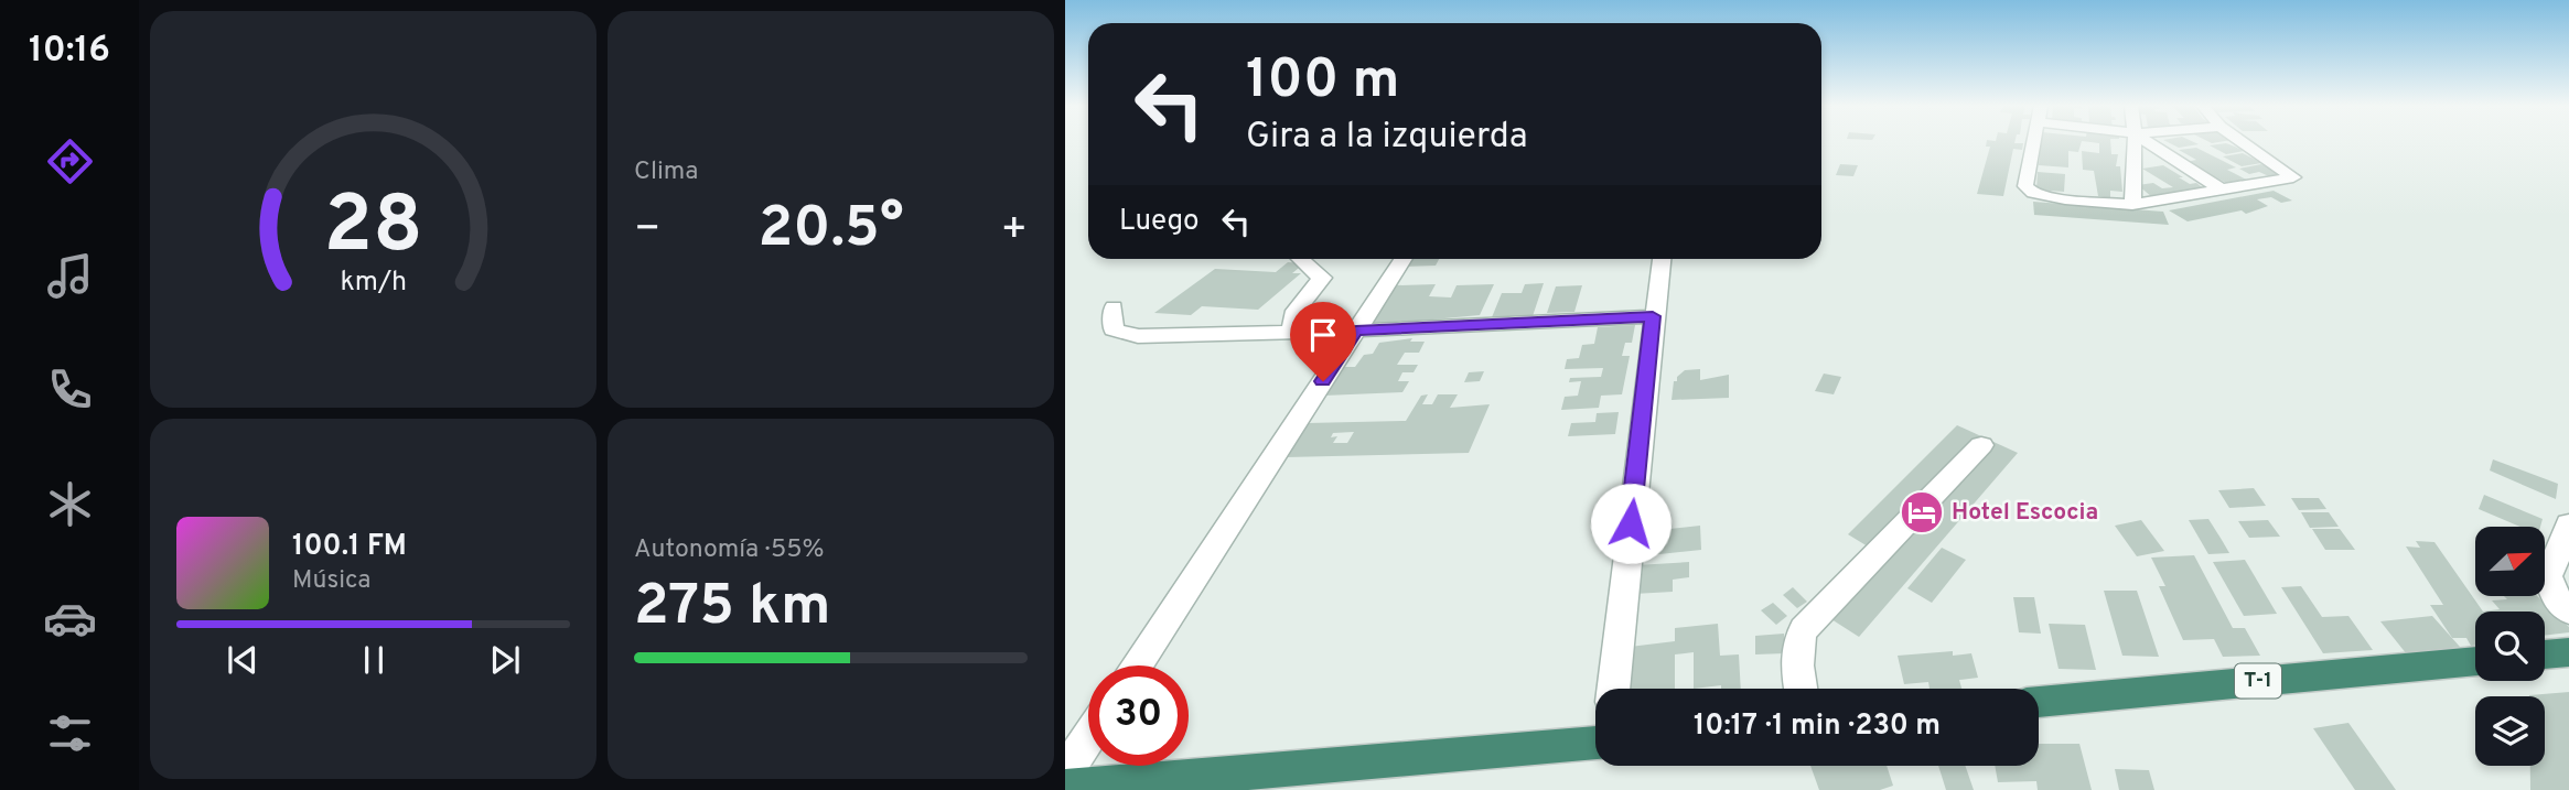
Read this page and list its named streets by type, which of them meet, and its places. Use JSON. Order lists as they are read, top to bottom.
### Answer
{
  "streets": {
    "highway": ["T-1"]
  },
  "places": {
    "hotel": ["Hotel Escocia"]
  },
  "north": "top right",
  "page": {
    "tabs": "10:16",
    "tile": [
      "Clima",
      ["Autonomía · 55%", "275 km"]
    ],
    "turn": ["100 m", "Gira a la izquierda"],
    "then": "Luego",
    "heat": ["−", "20.5°", "+"],
    "song": ["100.1 FM", "Música"],
    "limit": "30",
    "trip": "10:17 · 1 min · 230 m",
    "gauge": ["28", "km/h"]
  }
}
